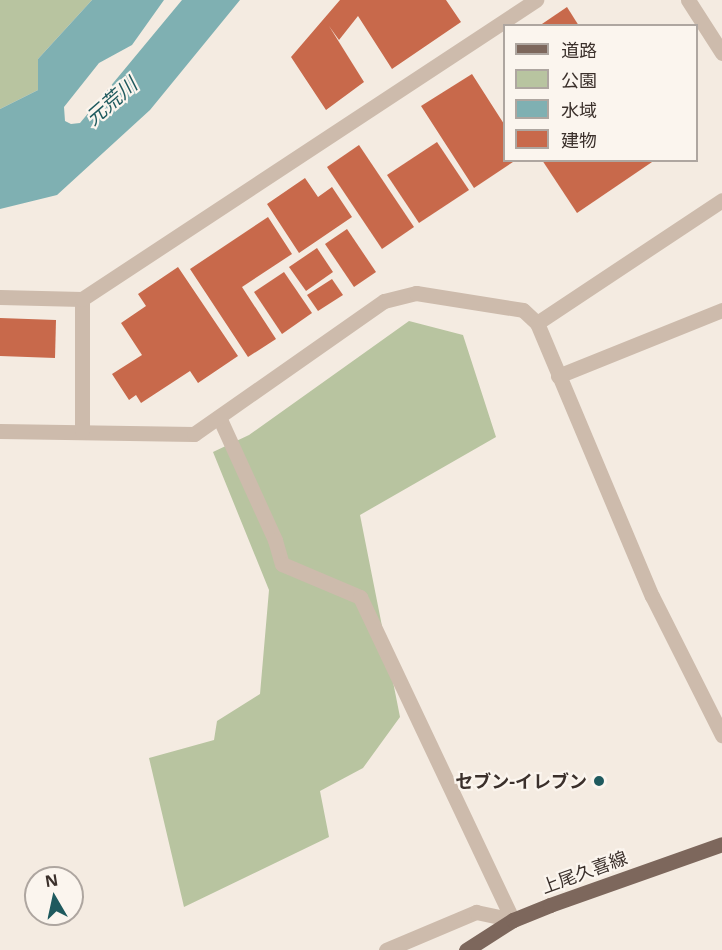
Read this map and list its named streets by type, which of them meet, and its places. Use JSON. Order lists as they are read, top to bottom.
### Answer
{
  "streets": {
    "main road": ["上尾久喜線"]
  },
  "water": ["元荒川"],
  "places": ["セブン-イレブン"],
  "legend": [
    "道路",
    "公園",
    "水域",
    "建物"
  ],
  "north": "top"
}
